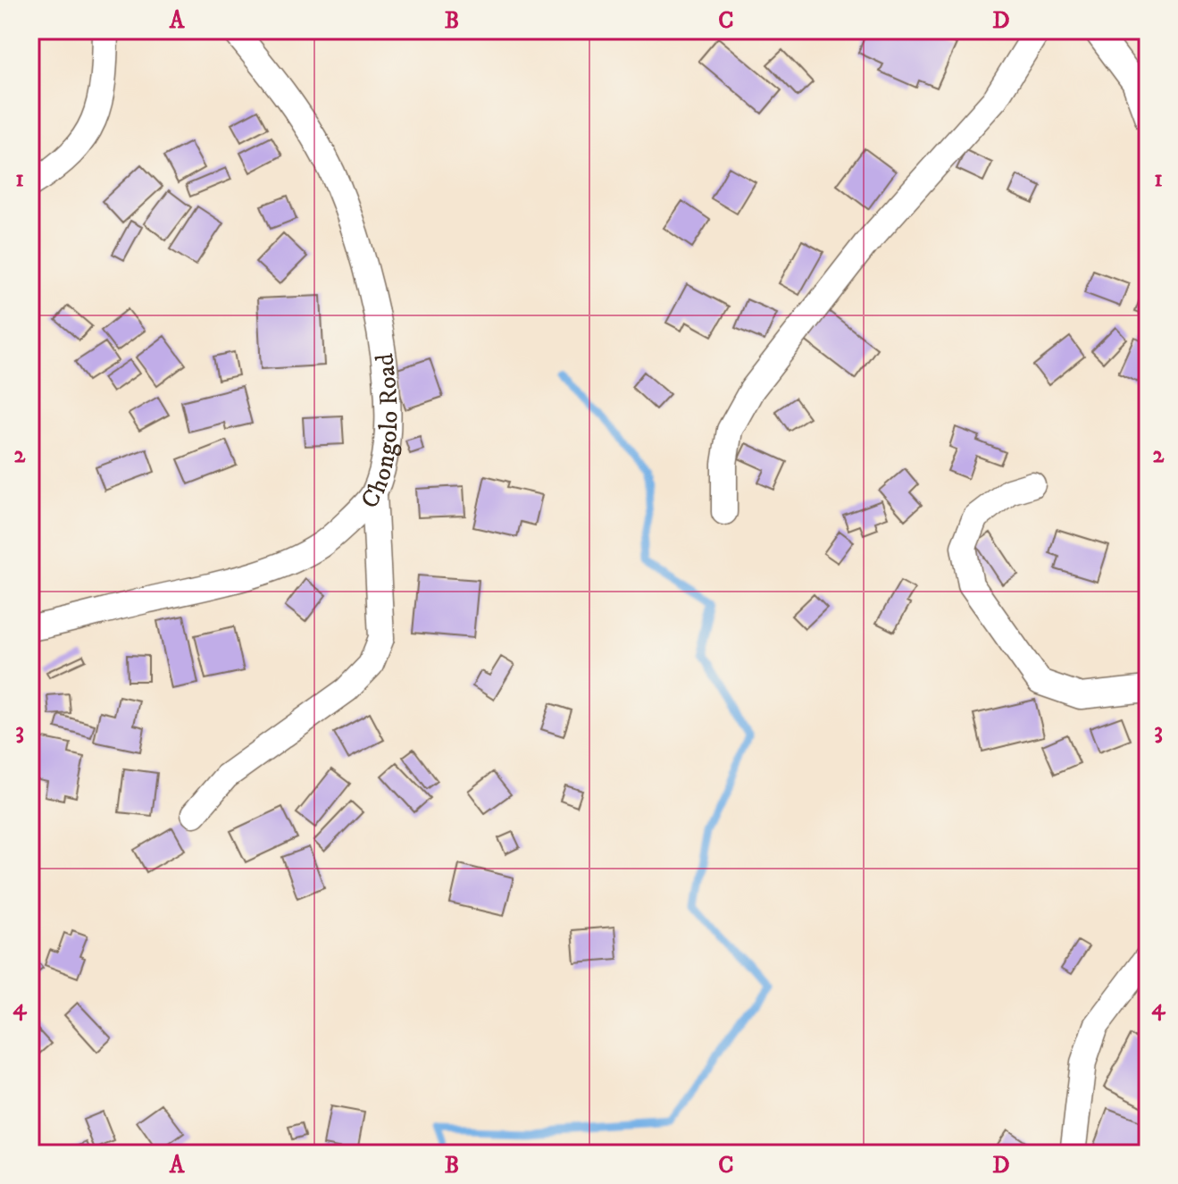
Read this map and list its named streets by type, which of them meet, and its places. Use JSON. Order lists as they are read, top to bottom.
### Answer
{
  "streets": {
    "street": ["Chongolo Road"]
  },
  "grid": {
    "columns": [
      "A",
      "B",
      "C",
      "D"
    ],
    "rows": [
      "1",
      "2",
      "3",
      "4"
    ]
  }
}
